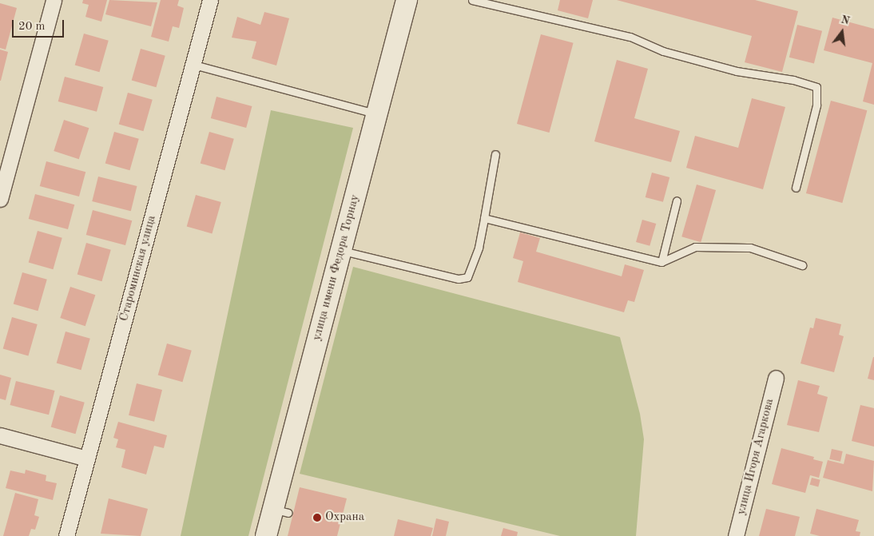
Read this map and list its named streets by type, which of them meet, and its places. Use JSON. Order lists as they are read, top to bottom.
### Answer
{
  "streets": {
    "street": ["улица имени Федора Торнау", "Староминская улица", "улица Игоря Агаркова"]
  },
  "places": ["Охрана"],
  "scale_bar": "20 m",
  "north": "top"
}
